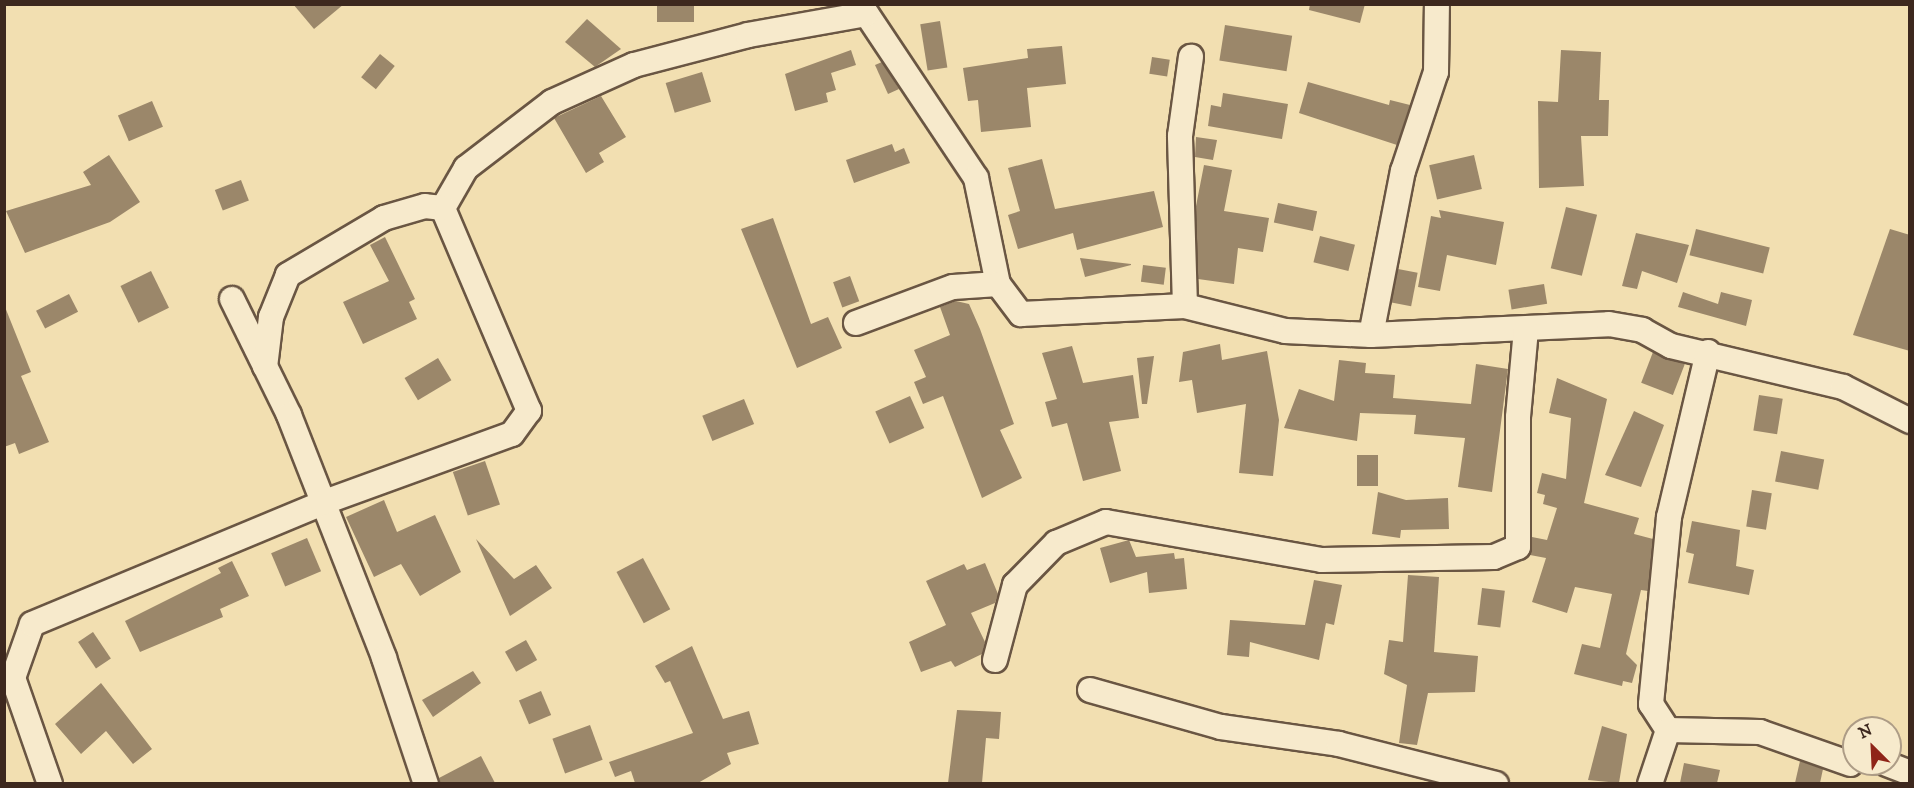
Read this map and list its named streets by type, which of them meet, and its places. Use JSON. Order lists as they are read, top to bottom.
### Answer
{
  "north": "top left"
}
